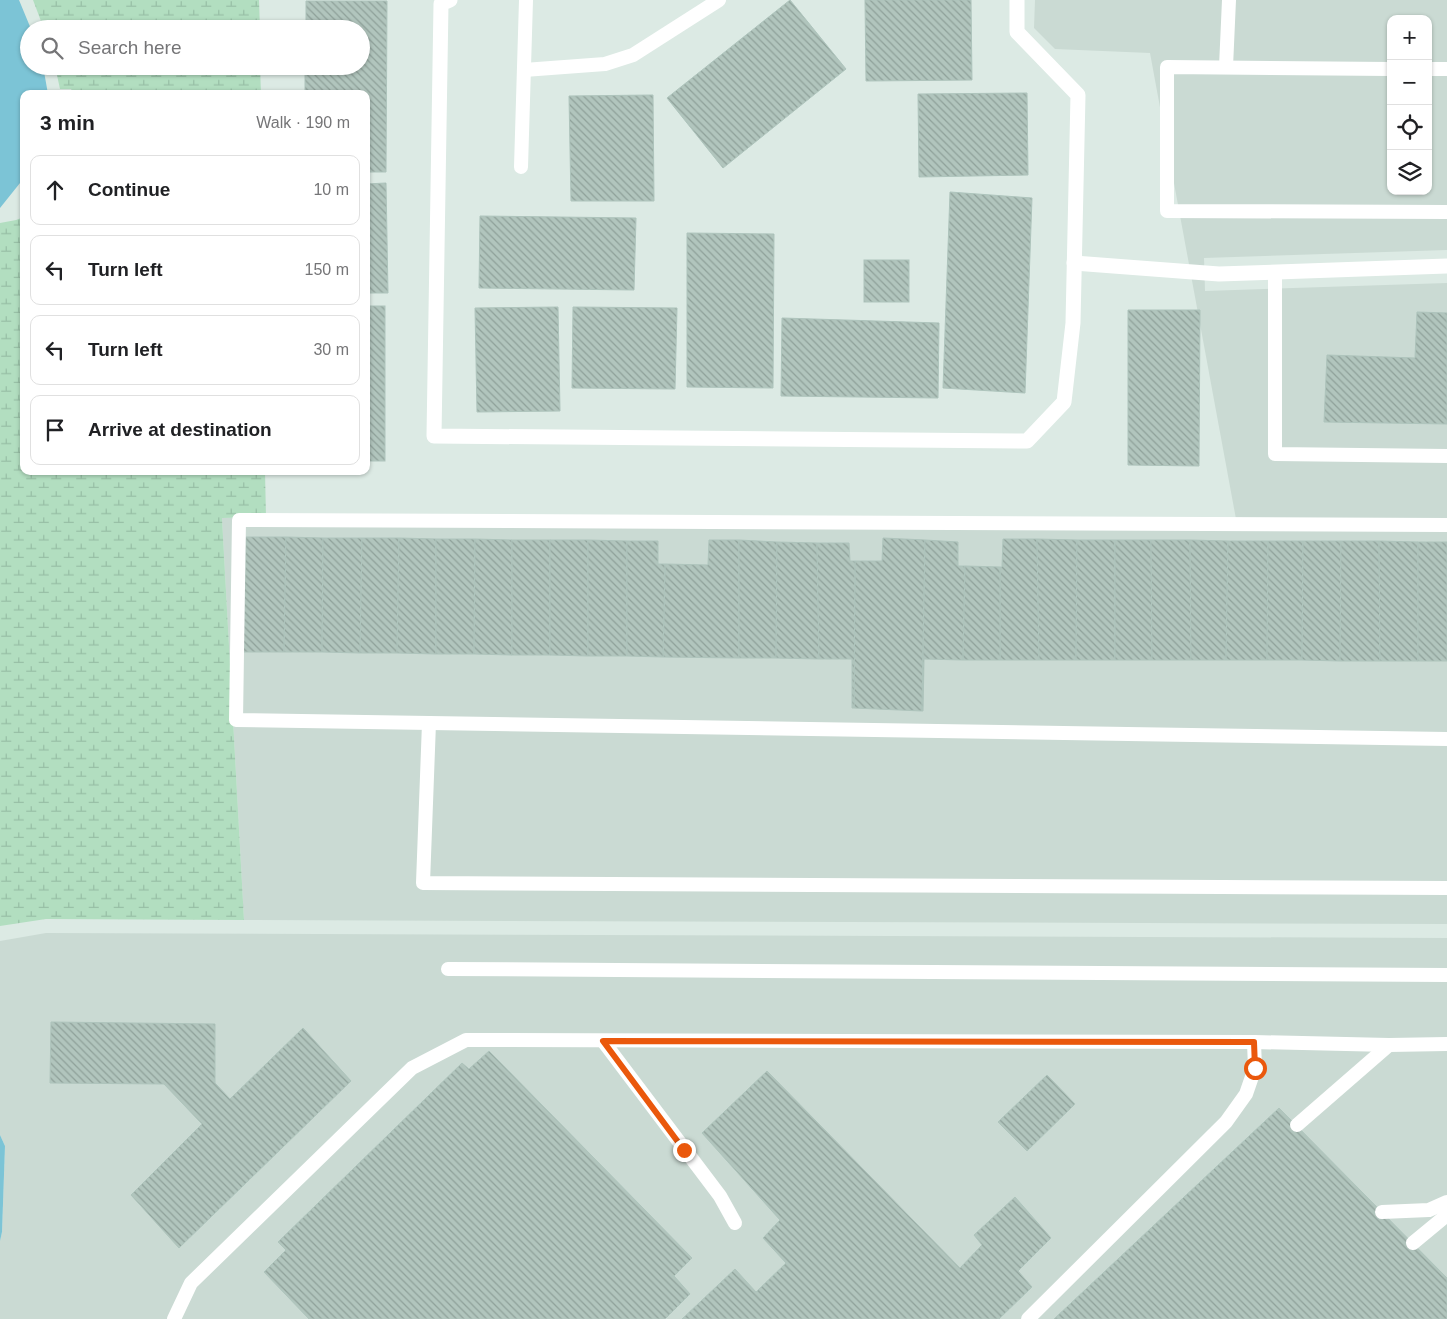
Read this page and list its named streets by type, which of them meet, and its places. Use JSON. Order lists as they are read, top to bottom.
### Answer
{
  "page": {
    "map_buttons": ["+", "−"],
    "search": "Search here",
    "heading": ["3 min", "Walk · 190 m"],
    "list": [
      ["Continue", "10 m"],
      ["Turn left", "150 m"],
      ["Turn left", "30 m"],
      "Arrive at destination"
    ]
  }
}
